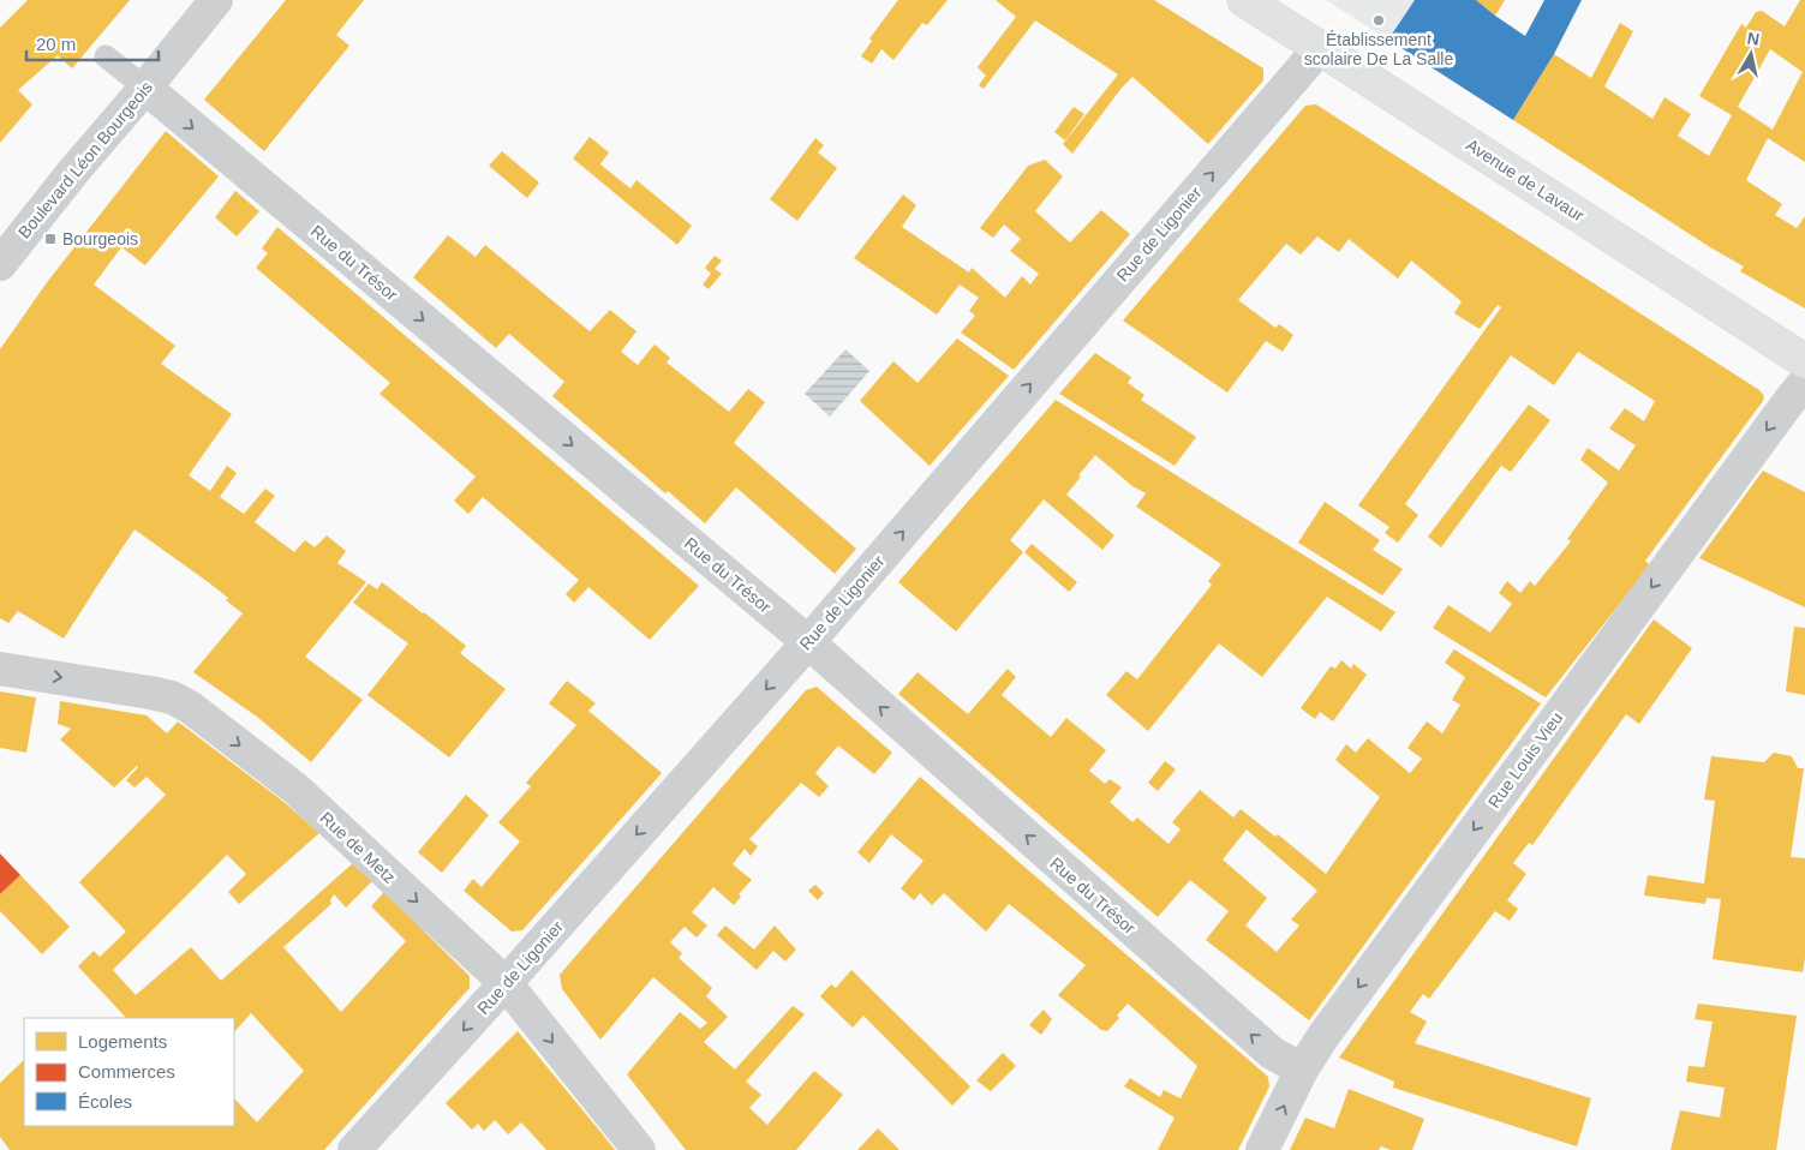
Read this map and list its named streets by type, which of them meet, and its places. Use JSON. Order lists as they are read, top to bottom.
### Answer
{
  "streets": {
    "main road": ["Avenue de Lavaur"],
    "street": [
      "Boulevard Léon Bourgeois",
      "Rue de Ligonier",
      "Rue du Trésor",
      "Rue Louis Vieu",
      "Rue de Metz"
    ]
  },
  "crossings": [
    ["Boulevard Léon Bourgeois", "Rue du Trésor"],
    ["Avenue de Lavaur", "Rue de Ligonier"],
    ["Rue de Ligonier", "Rue du Trésor"],
    ["Rue de Ligonier", "Rue de Metz"],
    ["Rue du Trésor", "Rue Louis Vieu"]
  ],
  "one_way": ["Rue Louis Vieu", "Rue de Metz"],
  "places": {
    "other": ["Établissement scolaire De La Salle"],
    "transit": ["Bourgeois"]
  },
  "legend": ["Logements", "Commerces", "Écoles"],
  "scale_bar": "20 m",
  "north": "top"
}
